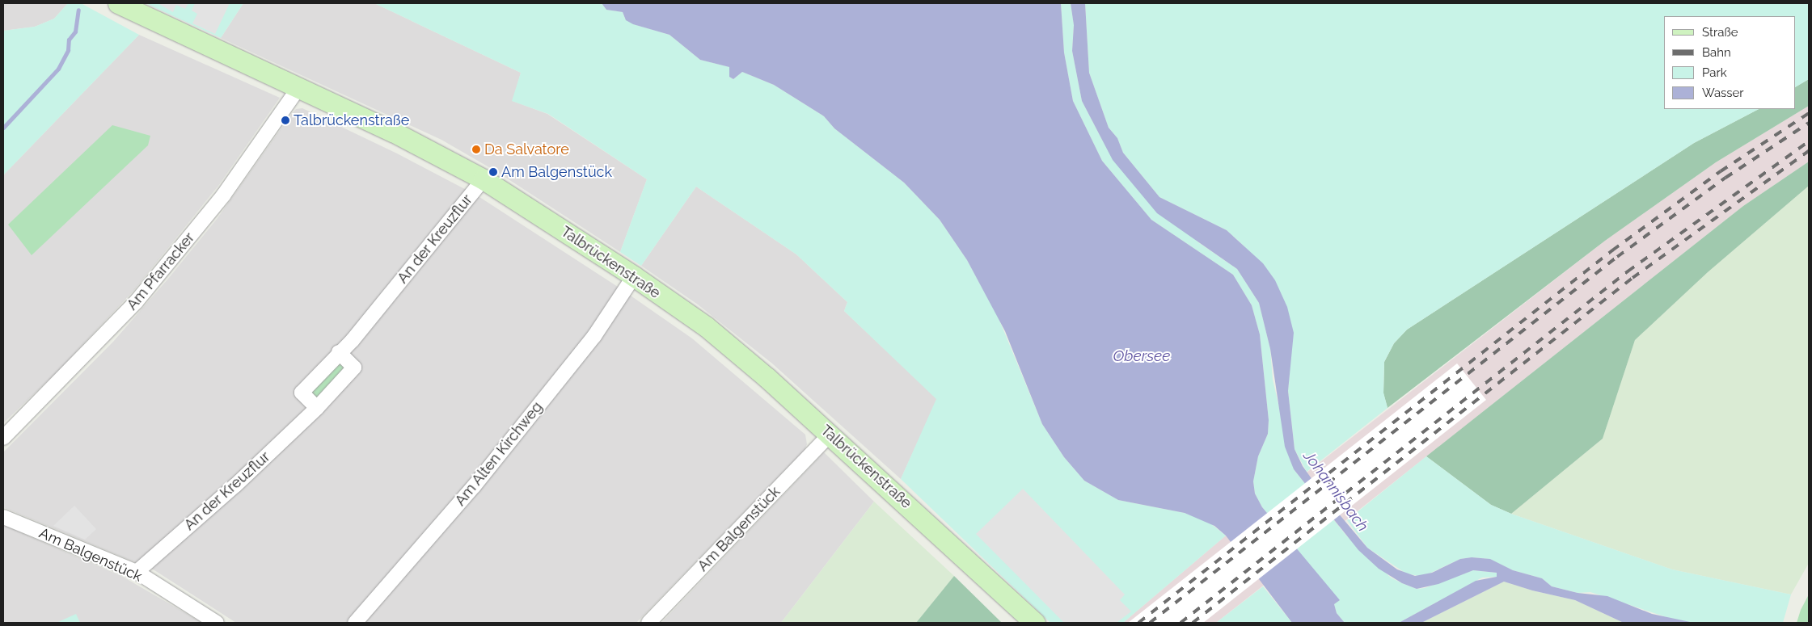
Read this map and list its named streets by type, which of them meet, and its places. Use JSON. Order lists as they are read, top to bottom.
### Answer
{
  "streets": {
    "main road": ["Talbrückenstraße"],
    "street": [
      "An der Kreuzflur",
      "Am Pfarracker",
      "Am Alten Kirchweg",
      "Am Balgenstück"
    ]
  },
  "crossings": [
    ["An der Kreuzflur", "Talbrückenstraße"],
    ["An der Kreuzflur", "Am Balgenstück"],
    ["Talbrückenstraße", "Am Pfarracker"],
    ["Talbrückenstraße", "Am Alten Kirchweg"],
    ["Talbrückenstraße", "Am Balgenstück"]
  ],
  "water": ["Obersee", "Johannisbach"],
  "places": ["Talbrückenstraße", "Da Salvatore", "Am Balgenstück"],
  "legend": [
    "Straße",
    "Bahn",
    "Park",
    "Wasser"
  ]
}
